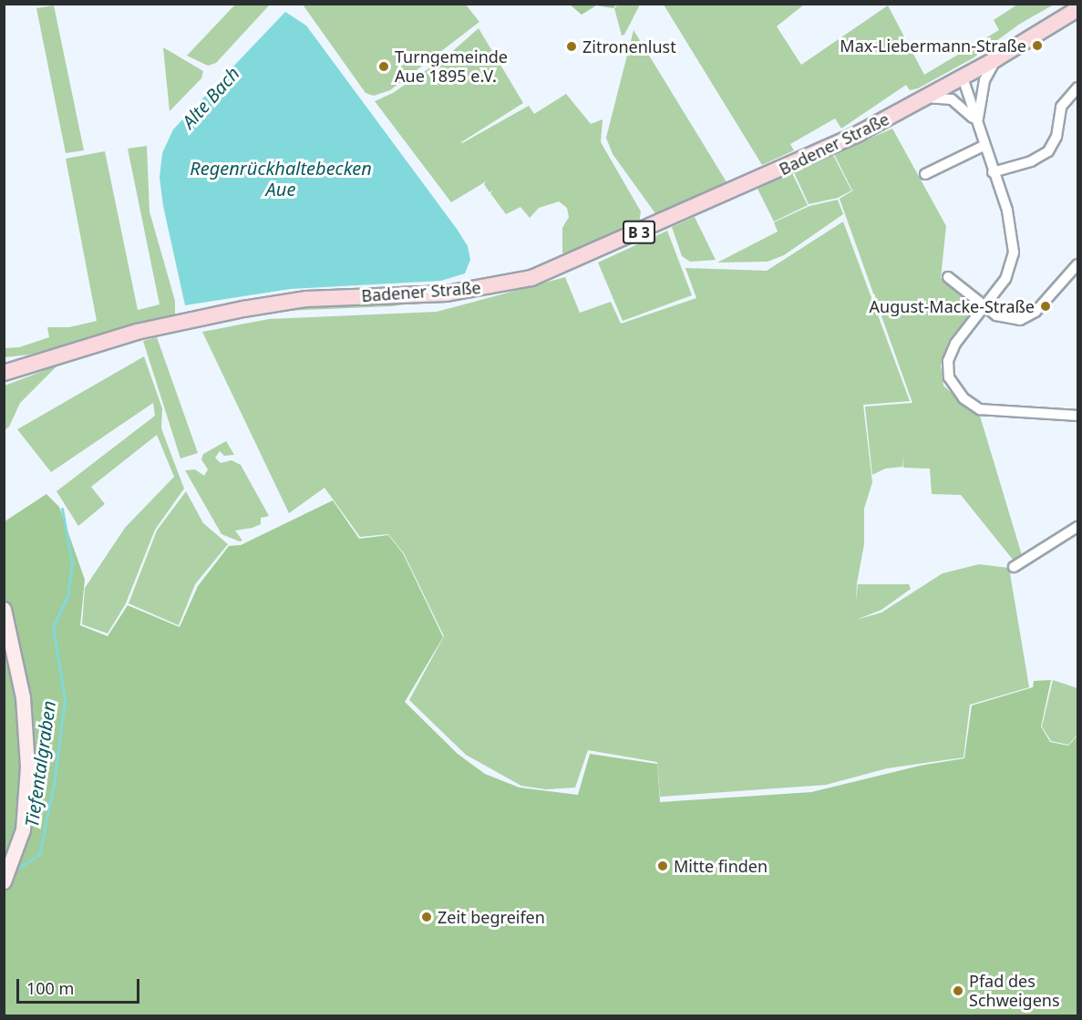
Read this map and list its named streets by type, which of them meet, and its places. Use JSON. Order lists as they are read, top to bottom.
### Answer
{
  "streets": {
    "main road": ["Badener Straße", "B 3"]
  },
  "water": ["Alte Bach", "Regenrückhaltebecken Aue", "Tiefentalgraben"],
  "places": [
    "Max-Liebermann-Straße",
    "Zitronenlust",
    "Turngemeinde Aue 1895 e.V.",
    "August-Macke-Straße",
    "Mitte finden",
    "Zeit begreifen",
    "Pfad des Schweigens"
  ],
  "scale_bar": "100 m"
}
